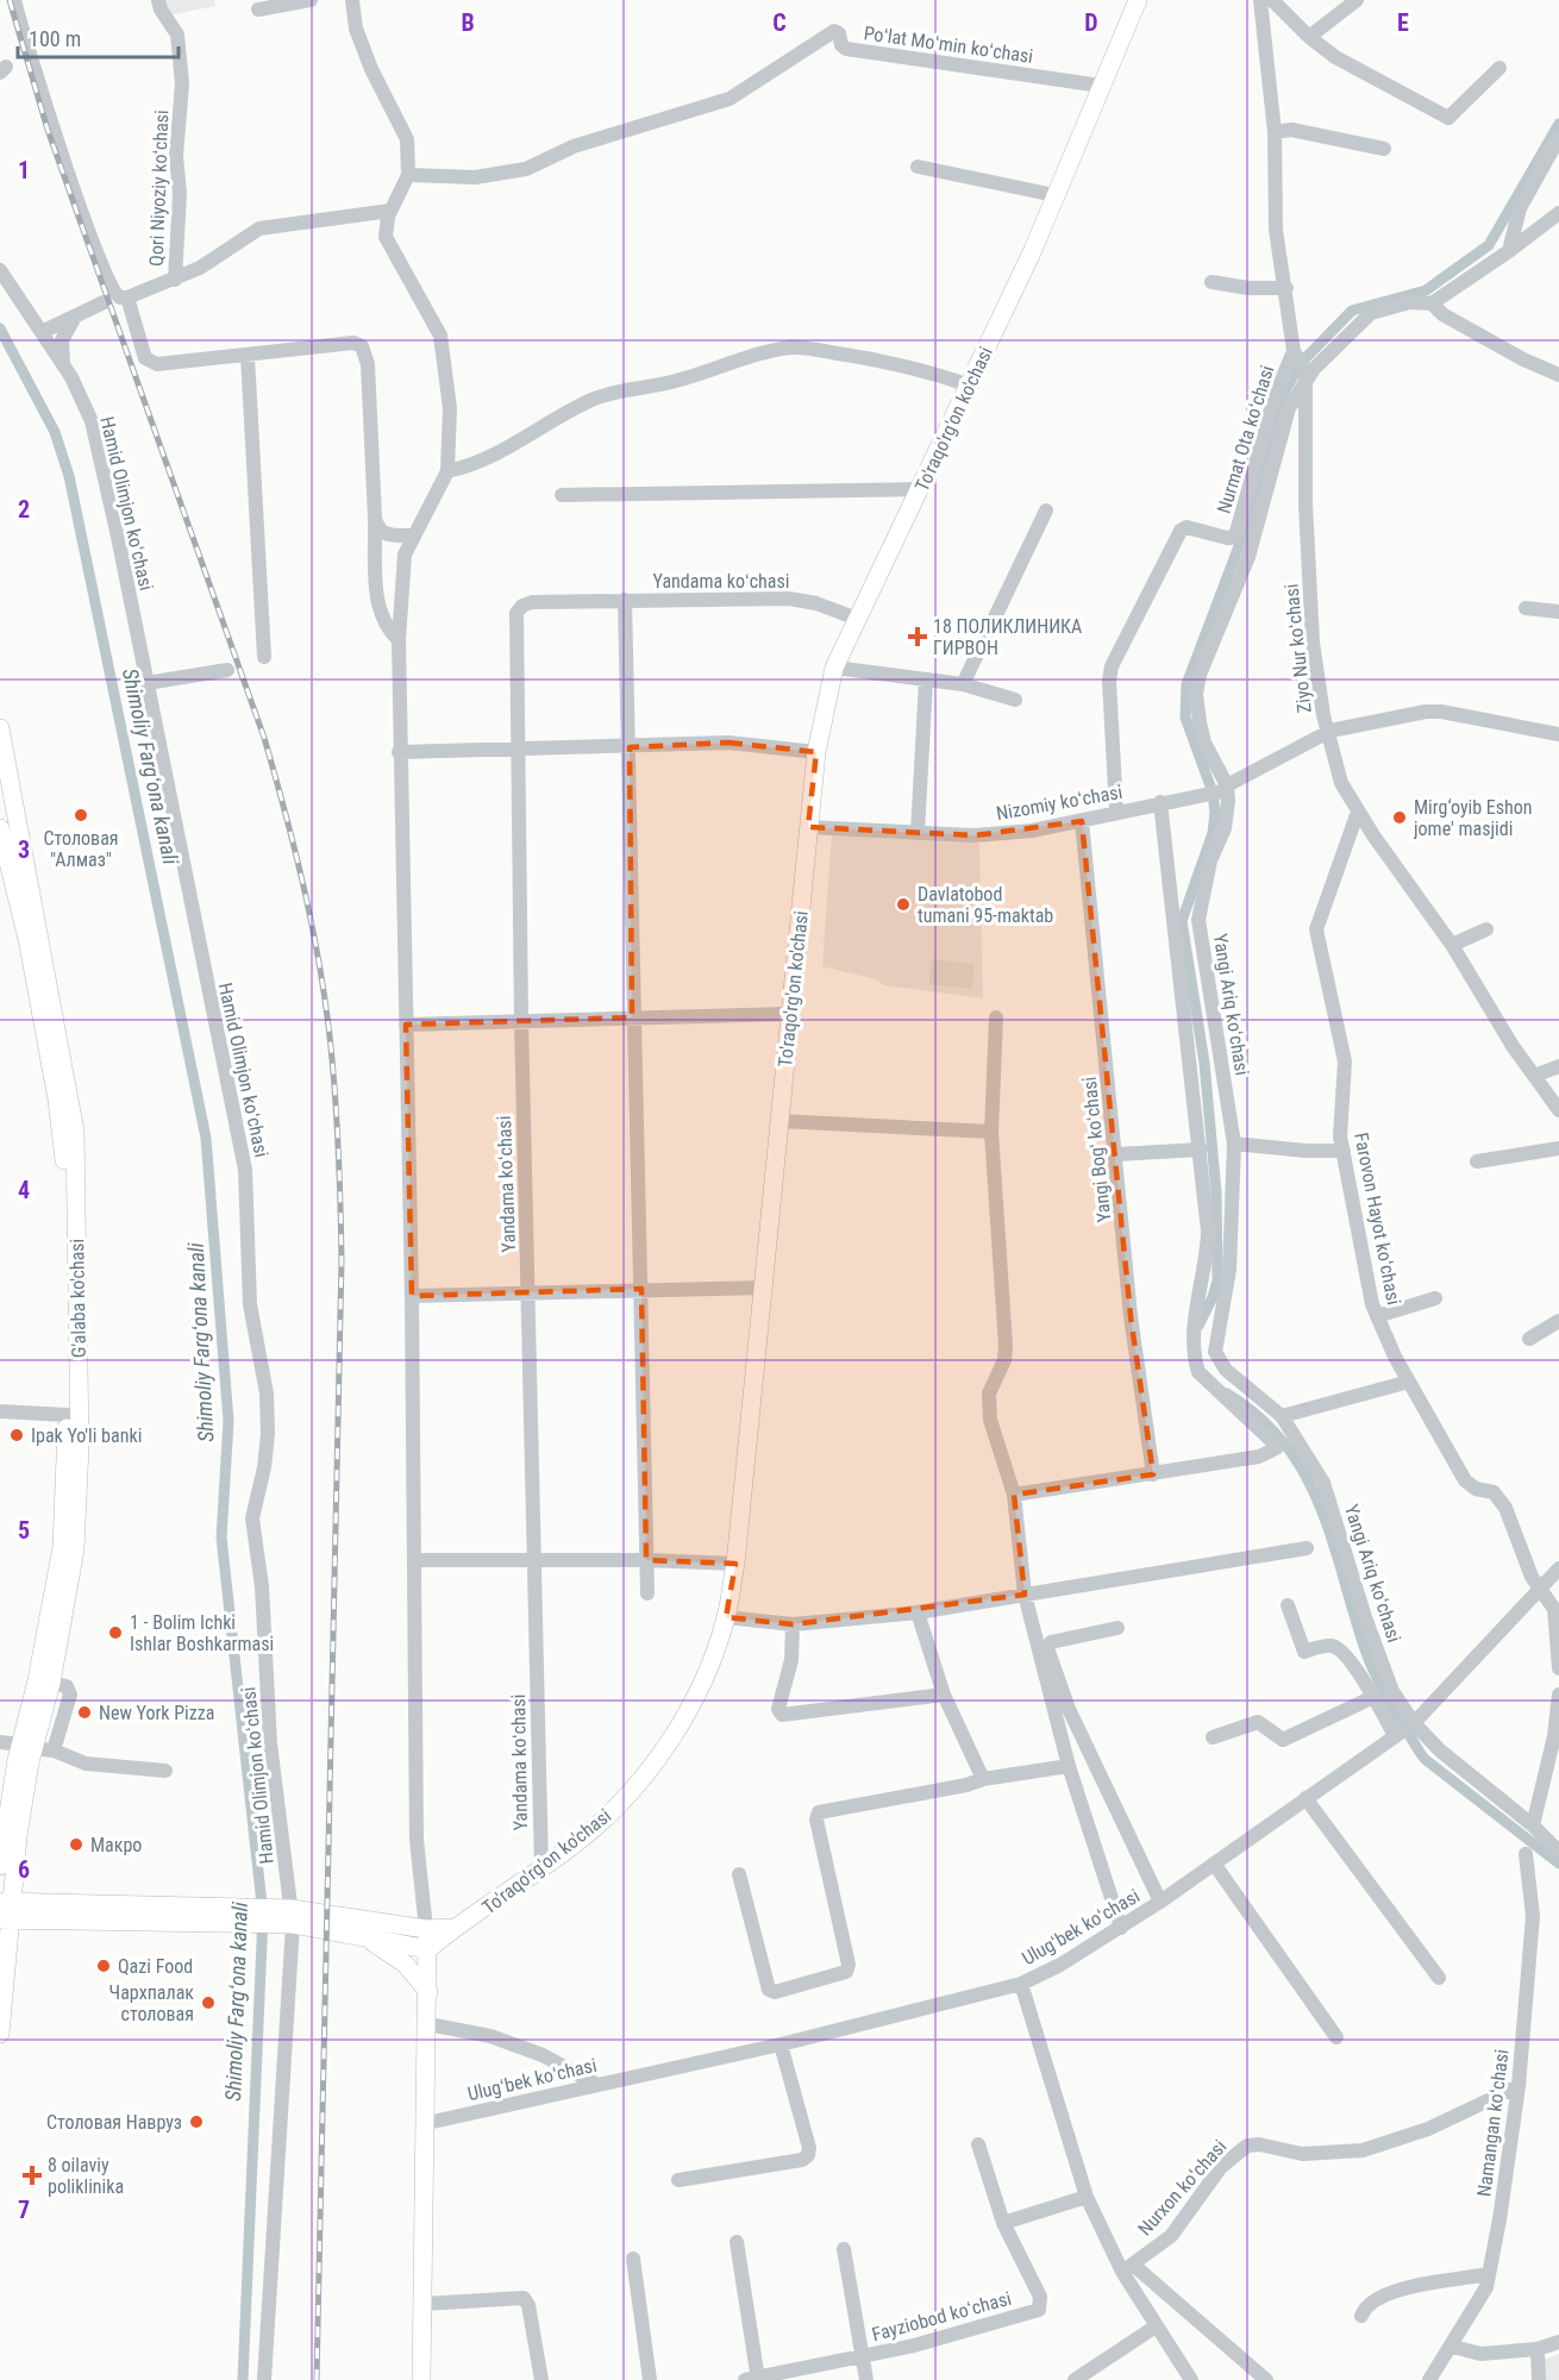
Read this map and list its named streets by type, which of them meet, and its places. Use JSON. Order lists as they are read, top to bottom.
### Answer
{
  "streets": {
    "main road": ["To'raqo'rg'on ko'chasi", "G'alaba ko'chasi"],
    "street": [
      "Poʻlat Moʻmin koʻchasi",
      "Qori Niyoziy koʻchasi",
      "Nurmat Ota koʻchasi",
      "Hamid Olimjon koʻchasi",
      "Yandama koʻchasi",
      "Ziyo Nur koʻchasi",
      "Nizomiy koʻchasi",
      "Yangi Ariq koʻchasi",
      "Yangi Bogʻ koʻchasi",
      "Farovon Hayot koʻchasi",
      "Ulugʻbek koʻchasi",
      "Namangan koʻchasi",
      "Nurxon koʻchasi",
      "Fayziobod koʻchasi"
    ]
  },
  "crossings": [
    ["Poʻlat Moʻmin koʻchasi", "To'raqo'rg'on ko'chasi"],
    ["To'raqo'rg'on ko'chasi", "Yandama koʻchasi"],
    ["To'raqo'rg'on ko'chasi", "Nizomiy koʻchasi"],
    ["Nurmat Ota koʻchasi", "Nizomiy koʻchasi"],
    ["Ziyo Nur koʻchasi", "Nizomiy koʻchasi"],
    ["Ziyo Nur koʻchasi", "Farovon Hayot koʻchasi"],
    ["Nizomiy koʻchasi", "Yangi Ariq koʻchasi"],
    ["Nizomiy koʻchasi", "Yangi Bogʻ koʻchasi"],
    ["Yangi Ariq koʻchasi", "Ulugʻbek koʻchasi"],
    ["Farovon Hayot koʻchasi", "Ulugʻbek koʻchasi"],
    ["Namangan koʻchasi", "Nurxon koʻchasi"]
  ],
  "water": ["Shimoliy Fargʻona kanali"],
  "places": {
    "health": ["18 ПОЛИКЛИНИКА ГИРВОН", "8 oilaviy poliklinika"],
    "other": [
      "Столовая \"Алмаз\"",
      "Mirg‘oyib Eshon jome' masjidi",
      "Davlatobod tumani 95-maktab",
      "Ipak Yo'li banki",
      "1 - Bolim Ichki Ishlar Boshkarmasi",
      "New York Pizza",
      "Макро",
      "Qazi Food",
      "Чархпалак столовая",
      "Столовая Навруз"
    ]
  },
  "scale_bar": "100 m",
  "grid": {
    "columns": [
      "B",
      "C",
      "D",
      "E"
    ],
    "rows": [
      "1",
      "2",
      "3",
      "4",
      "5",
      "6",
      "7"
    ]
  }
}
